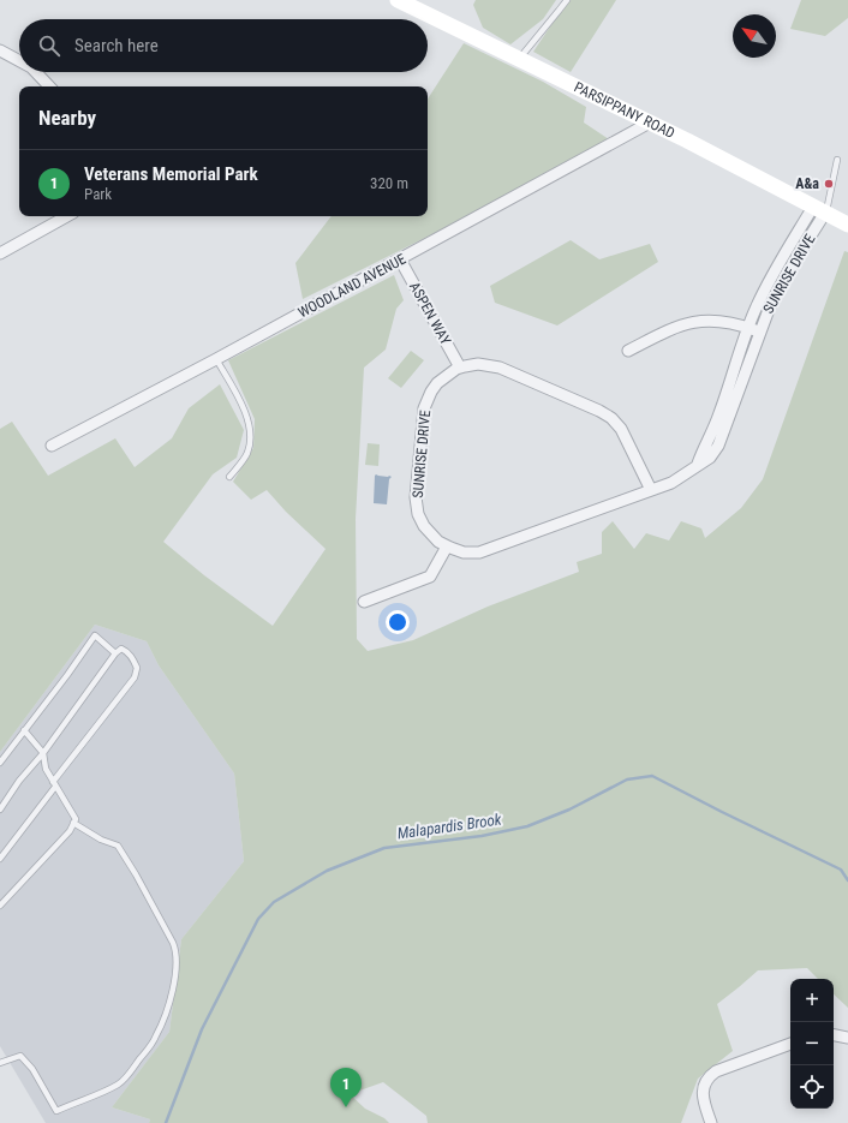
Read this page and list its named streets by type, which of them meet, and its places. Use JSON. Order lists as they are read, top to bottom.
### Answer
{
  "streets": {
    "main road": ["PARSIPPANY ROAD"],
    "street": ["SUNRISE DRIVE", "WOODLAND AVENUE", "ASPEN WAY"]
  },
  "crossings": [
    ["PARSIPPANY ROAD", "SUNRISE DRIVE"],
    ["PARSIPPANY ROAD", "WOODLAND AVENUE"],
    ["SUNRISE DRIVE", "ASPEN WAY"],
    ["WOODLAND AVENUE", "ASPEN WAY"]
  ],
  "water": ["Malapardis Brook"],
  "places": ["A&a"],
  "north": "top left",
  "page": {
    "search": "Search here",
    "heading": "Nearby",
    "list": [
      {
        "mark": "1",
        "name": "Veterans Memorial Park",
        "note": "Park",
        "value": "320 m"
      }
    ],
    "map_buttons": ["+", "−"],
    "pins": "1"
  }
}
